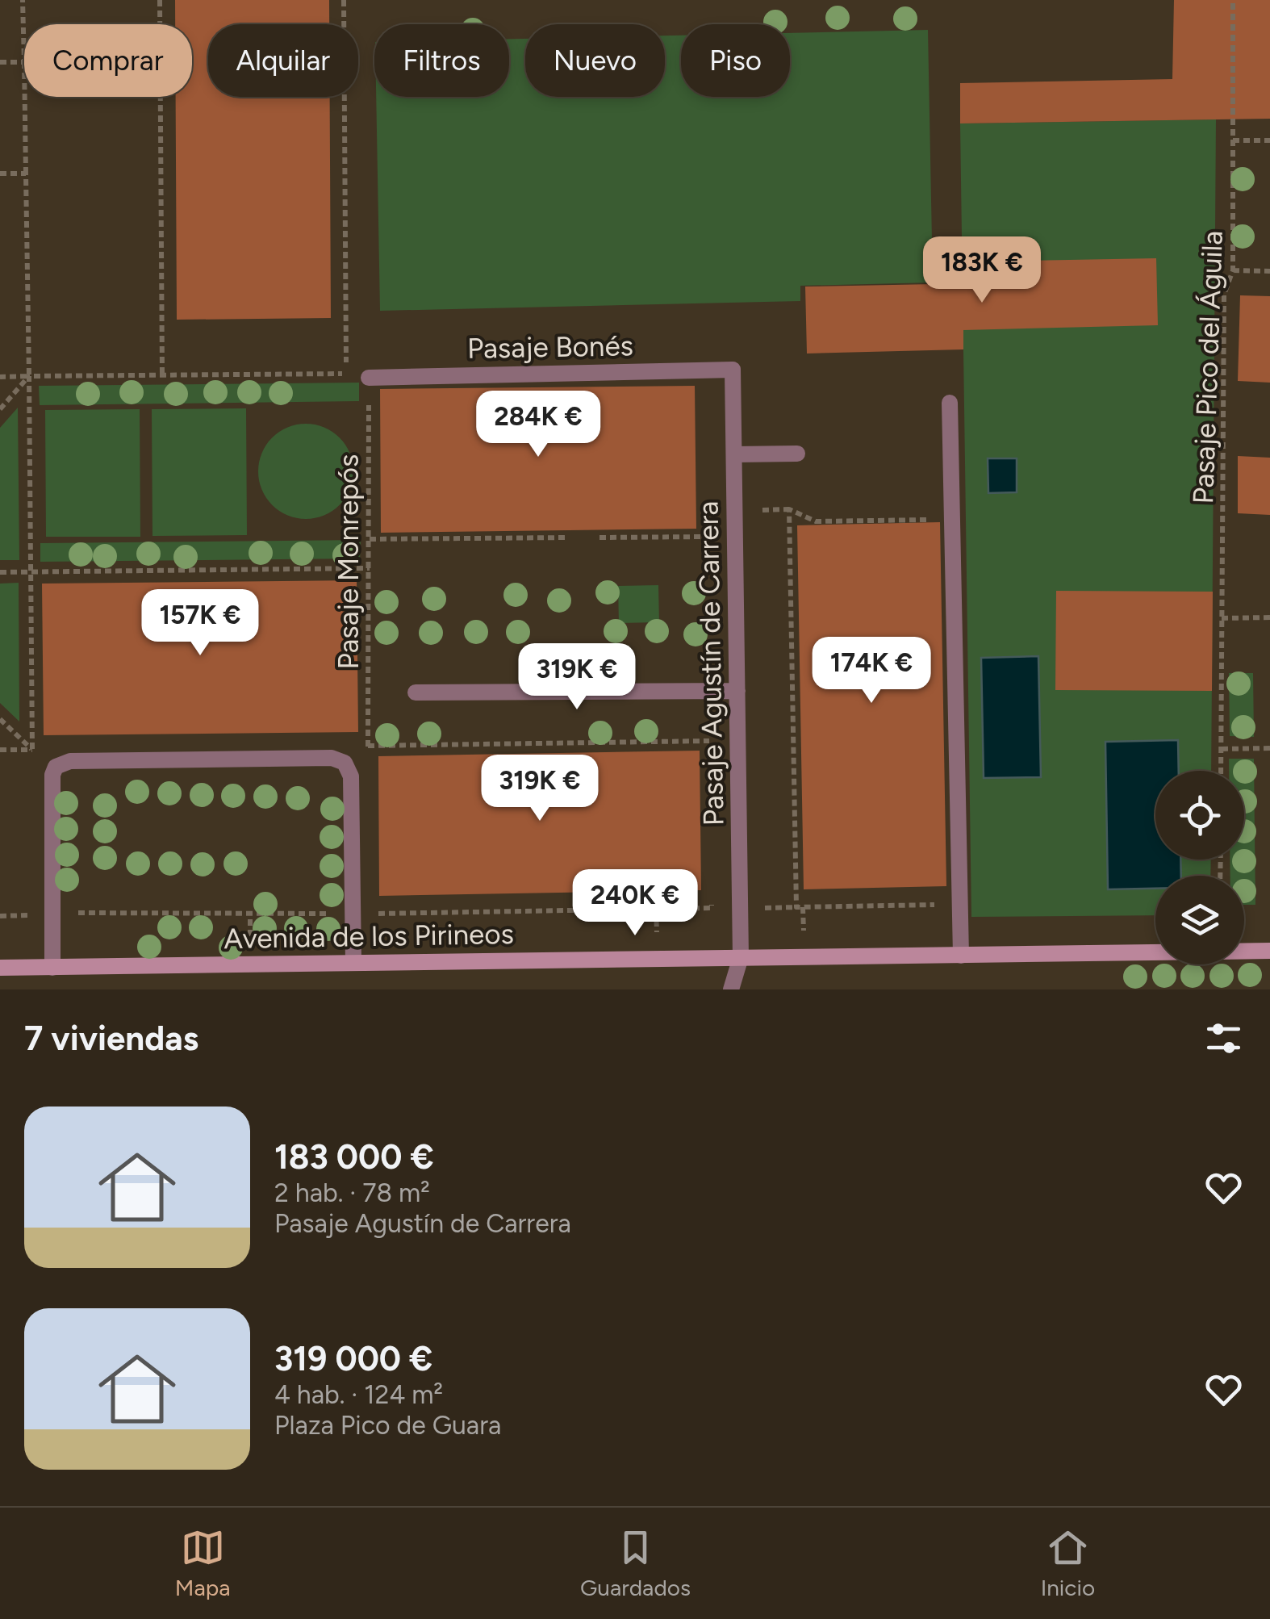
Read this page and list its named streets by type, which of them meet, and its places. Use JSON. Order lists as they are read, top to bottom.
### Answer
{
  "streets": {
    "street": ["Pasaje Bonés", "Pasaje Agustín de Carrera", "Avenida de los Pirineos"],
    "path": ["Pasaje Pico del Águila", "Pasaje Monrepós"]
  },
  "crossings": [
    ["Pasaje Bonés", "Pasaje Monrepós"],
    ["Pasaje Bonés", "Pasaje Agustín de Carrera"],
    ["Pasaje Agustín de Carrera", "Avenida de los Pirineos"]
  ],
  "page": {
    "chip": [
      "Comprar",
      "Alquilar",
      "Filtros",
      "Nuevo",
      "Piso"
    ],
    "price": [
      "183K €",
      "284K €",
      "157K €",
      "174K €",
      "319K €",
      "319K €",
      "240K €"
    ],
    "heading": "7 viviendas",
    "list": [
      {
        "name": "183 000 €",
        "note": "2 hab. · 78 m² · Pasaje Agustín de Carrera"
      },
      {
        "name": "319 000 €",
        "note": "4 hab. · 124 m² · Plaza Pico de Guara"
      }
    ],
    "tabs": ["Mapa", "Guardados", "Inicio"]
  }
}
